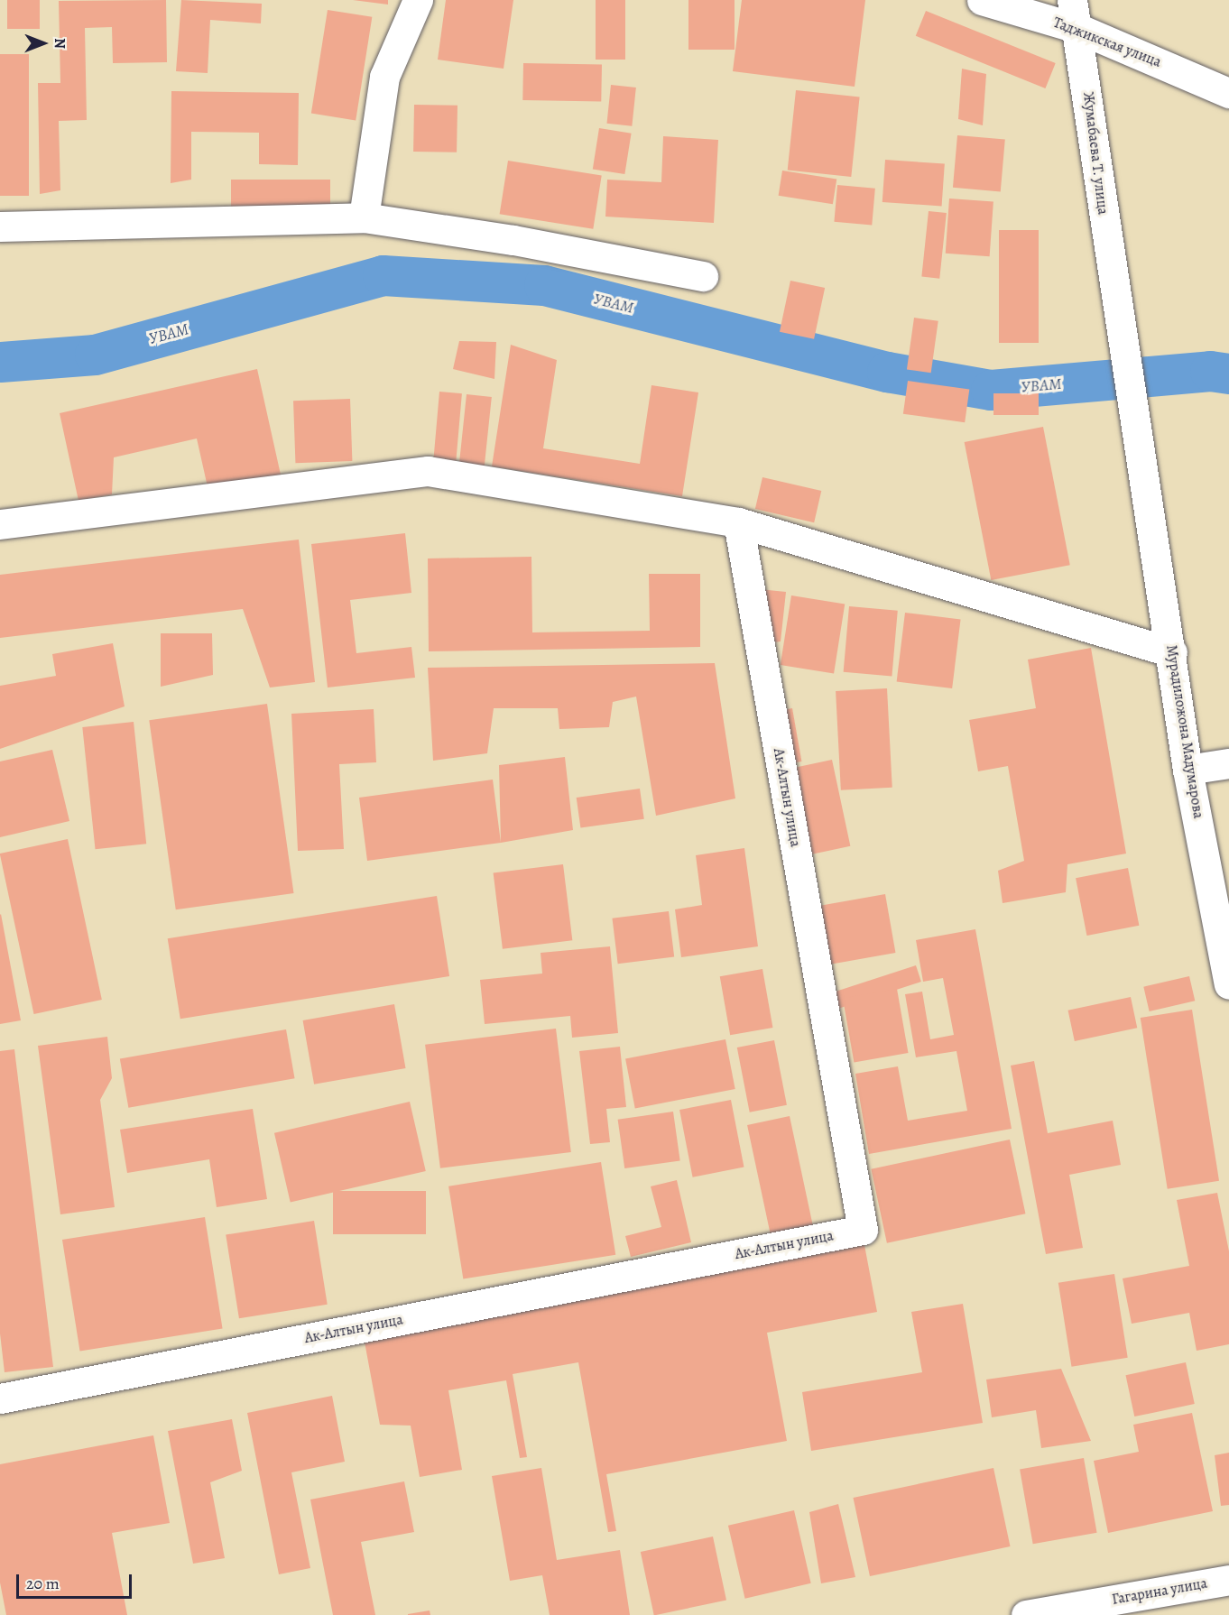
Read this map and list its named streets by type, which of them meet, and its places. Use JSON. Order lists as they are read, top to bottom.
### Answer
{
  "streets": {
    "street": [
      "Таджикская улица",
      "Жумабаева Т. улица",
      "Мурадиложона Мадумарова",
      "Ак-Алтын улица",
      "Гагарина улица"
    ]
  },
  "crossings": [
    ["Таджикская улица", "Жумабаева Т. улица"],
    ["Жумабаева Т. улица", "Мурадиложона Мадумарова"]
  ],
  "water": ["УВАМ"],
  "scale_bar": "20 m",
  "north": "right"
}
